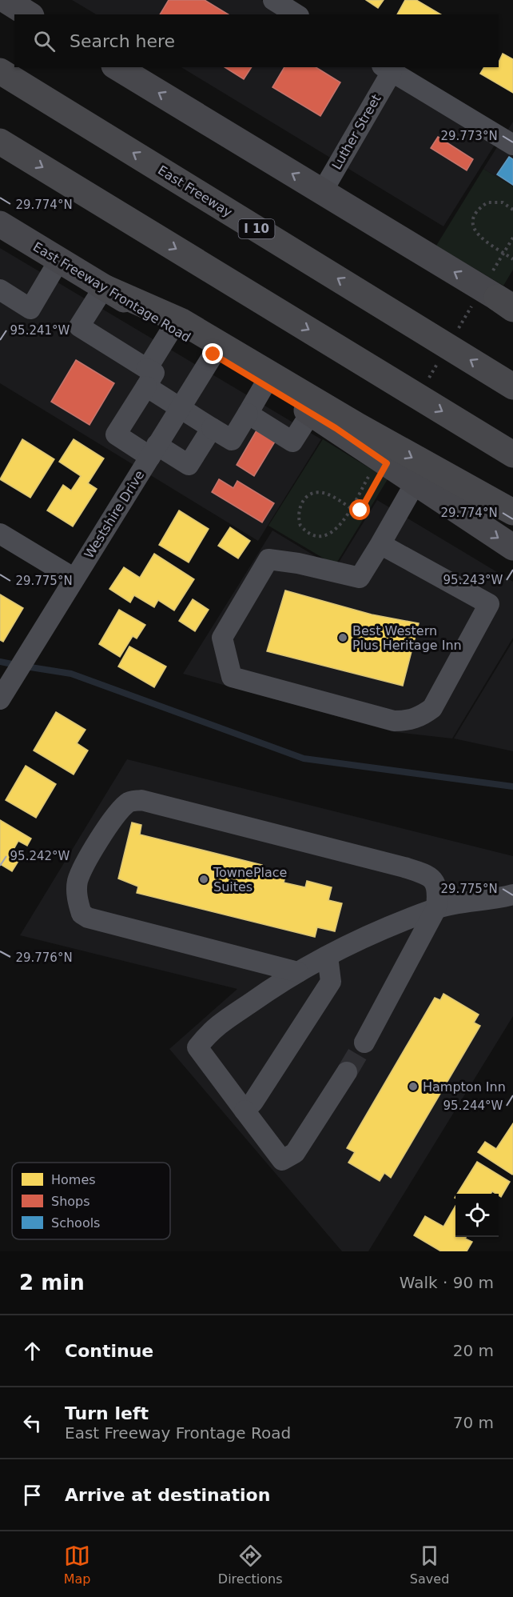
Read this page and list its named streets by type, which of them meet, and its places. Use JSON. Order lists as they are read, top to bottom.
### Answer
{
  "streets": {
    "highway": ["East Freeway", "I 10"],
    "main road": ["East Freeway Frontage Road"],
    "street": ["Luther Street", "Westshire Drive"]
  },
  "crossings": [
    ["East Freeway Frontage Road", "Westshire Drive"]
  ],
  "places": ["Best Western Plus Heritage Inn", "TownePlace Suites", "Hampton Inn"],
  "legend": ["Homes", "Shops", "Schools"],
  "page": {
    "search": "Search here",
    "heading": ["2 min", "Walk · 90 m"],
    "list": [
      ["Continue", "20 m"],
      ["Turn left", "East Freeway Frontage Road", "70 m"],
      "Arrive at destination"
    ],
    "nav": ["Map", "Directions", "Saved"]
  },
  "coordinates": [
    "29.773°N",
    "29.774°N",
    "95.241°W",
    "95.243°W",
    "29.775°N",
    "95.242°W",
    "29.776°N",
    "95.244°W"
  ]
}
